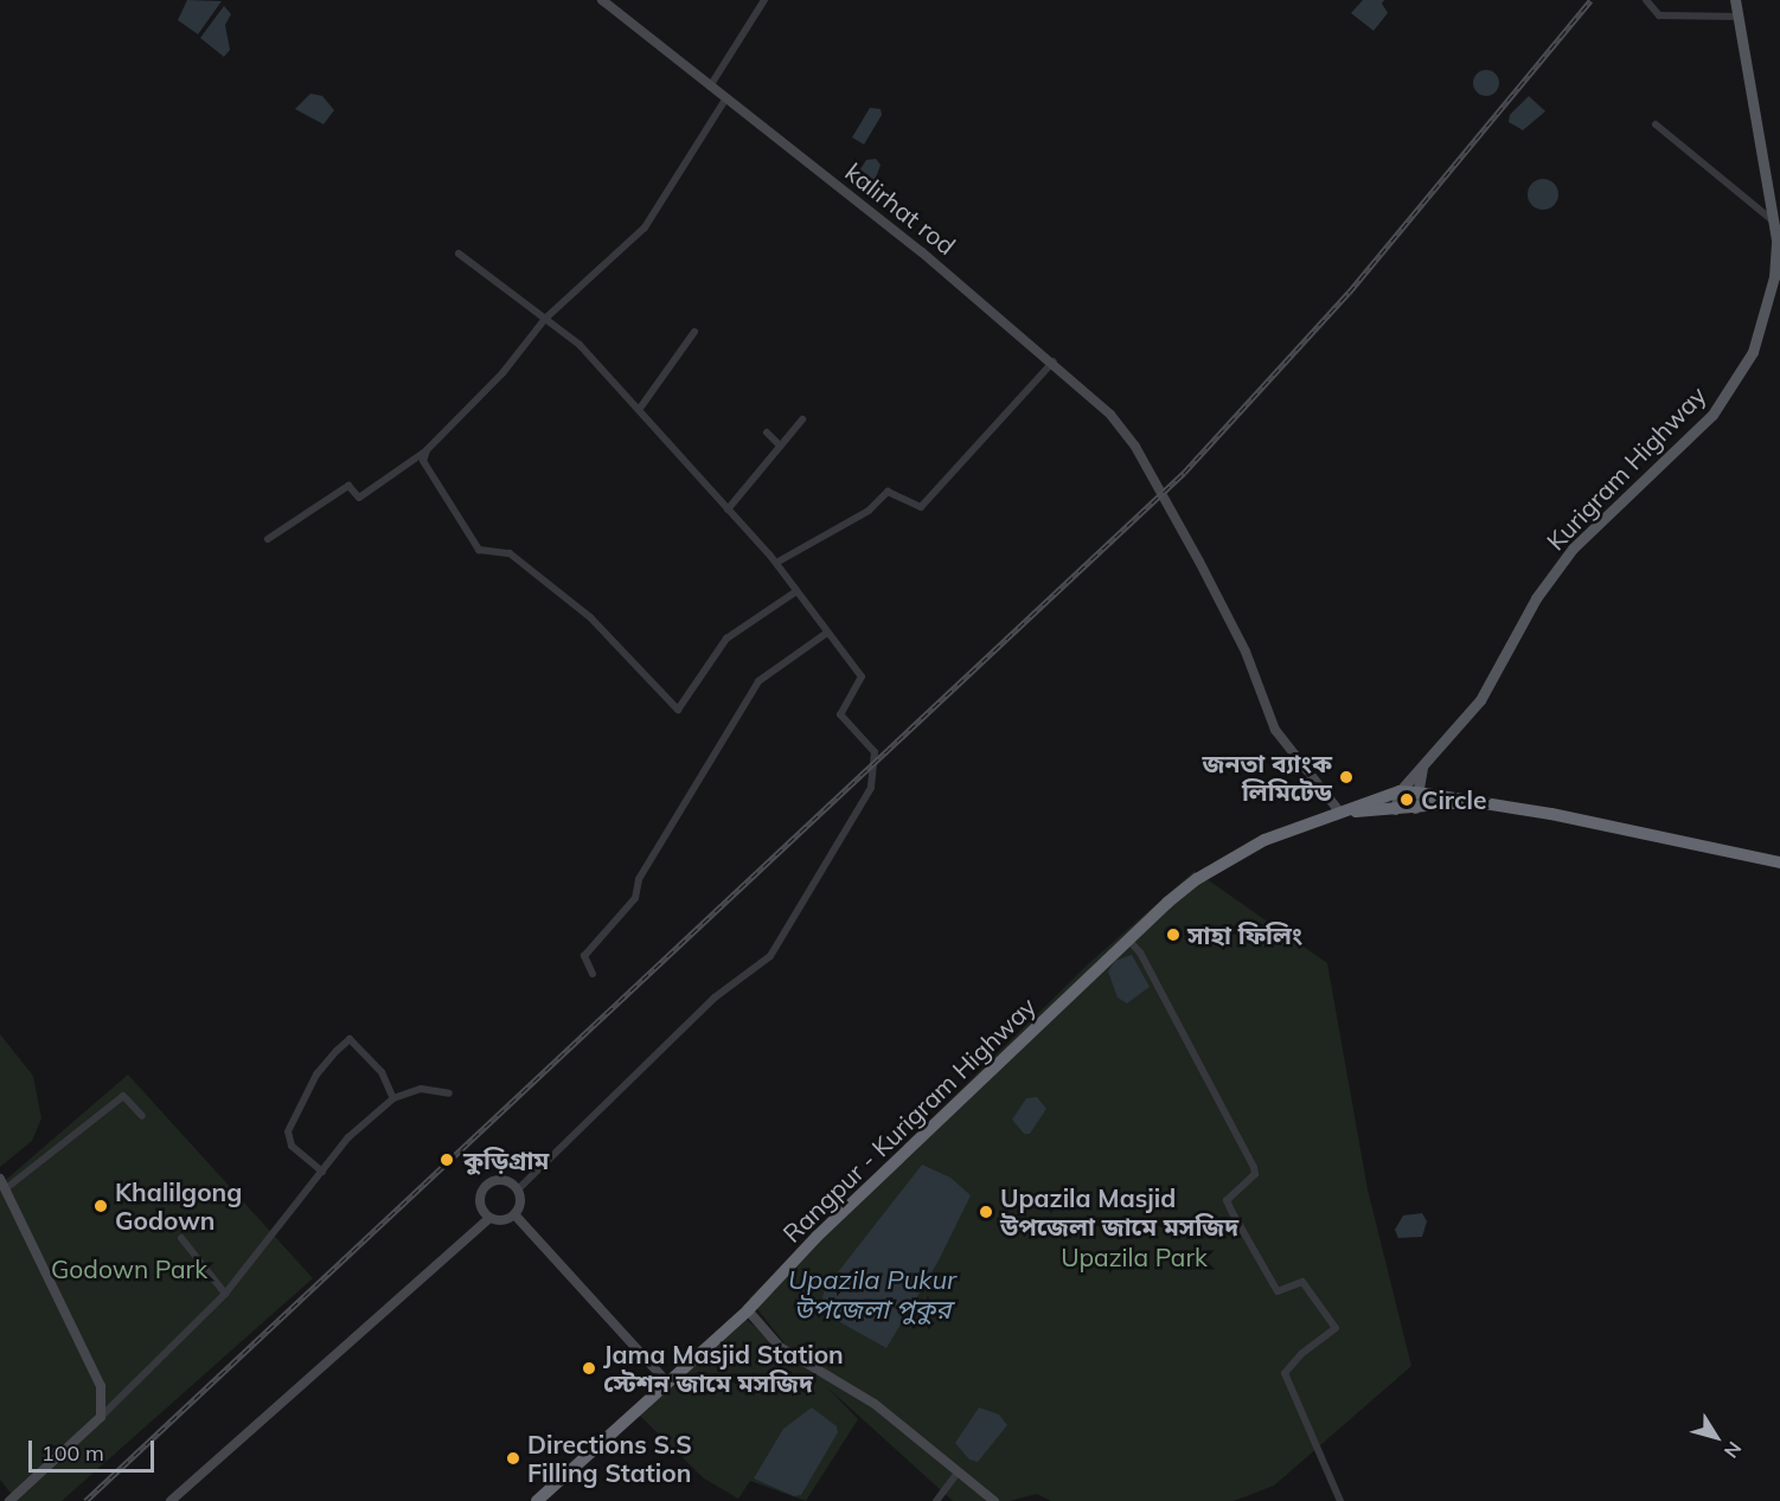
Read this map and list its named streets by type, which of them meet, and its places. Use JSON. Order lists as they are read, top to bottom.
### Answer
{
  "streets": {
    "highway": ["Rangpur - Kurigram Highway"],
    "main road": ["Kurigram Highway"],
    "street": ["kalirhat rod"]
  },
  "crossings": [
    ["kalirhat rod", "Rangpur - Kurigram Highway"],
    ["Kurigram Highway", "Rangpur - Kurigram Highway"]
  ],
  "water": ["Upazila Pukur উপজেলা পুকুর"],
  "parks": ["Upazila Park", "Godown Park"],
  "places": [
    "জনতা ব্যাংক লিমিটেড",
    "Circle",
    "সাহা ফিলিং",
    "কুড়িগ্রাম",
    "Khalilgong Godown",
    "Upazila Masjid উপজেলা জামে মসজিদ",
    "Jama Masjid Station স্টেশন জামে মসজিদ",
    "Directions S.S Filling Station"
  ],
  "scale_bar": "100 m",
  "north": "bottom right"
}
